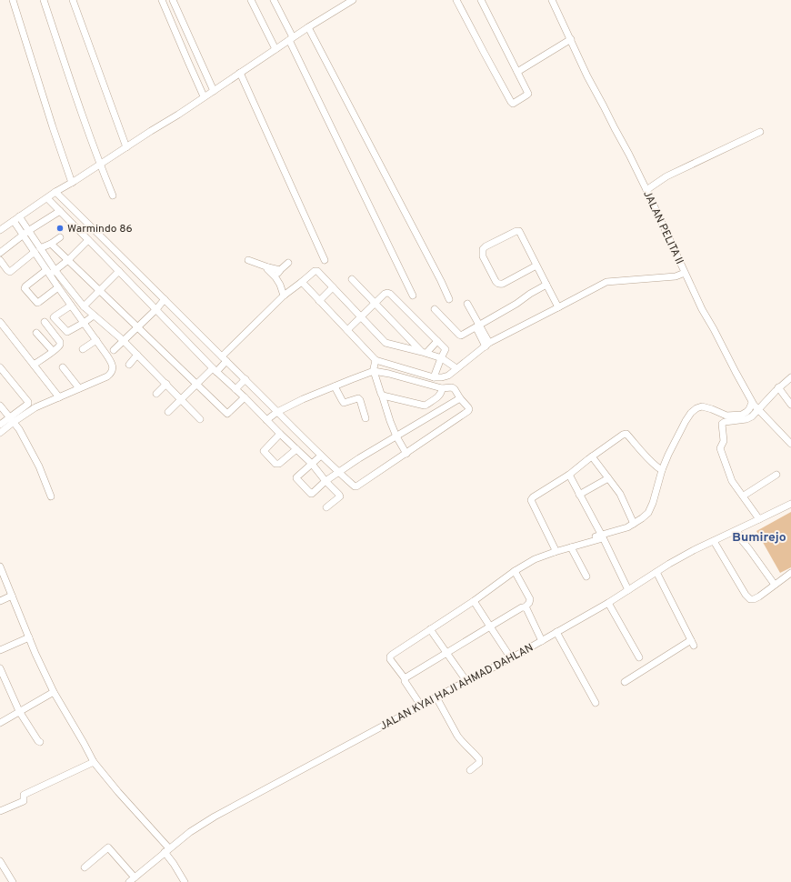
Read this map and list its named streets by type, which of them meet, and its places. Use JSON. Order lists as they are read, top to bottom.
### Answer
{
  "streets": {
    "street": ["JALAN PELITA II", "JALAN KYAI HAJI AHMAD DAHLAN"]
  },
  "districts": ["Bumirejo"],
  "places": ["Warmindo 86"]
}
